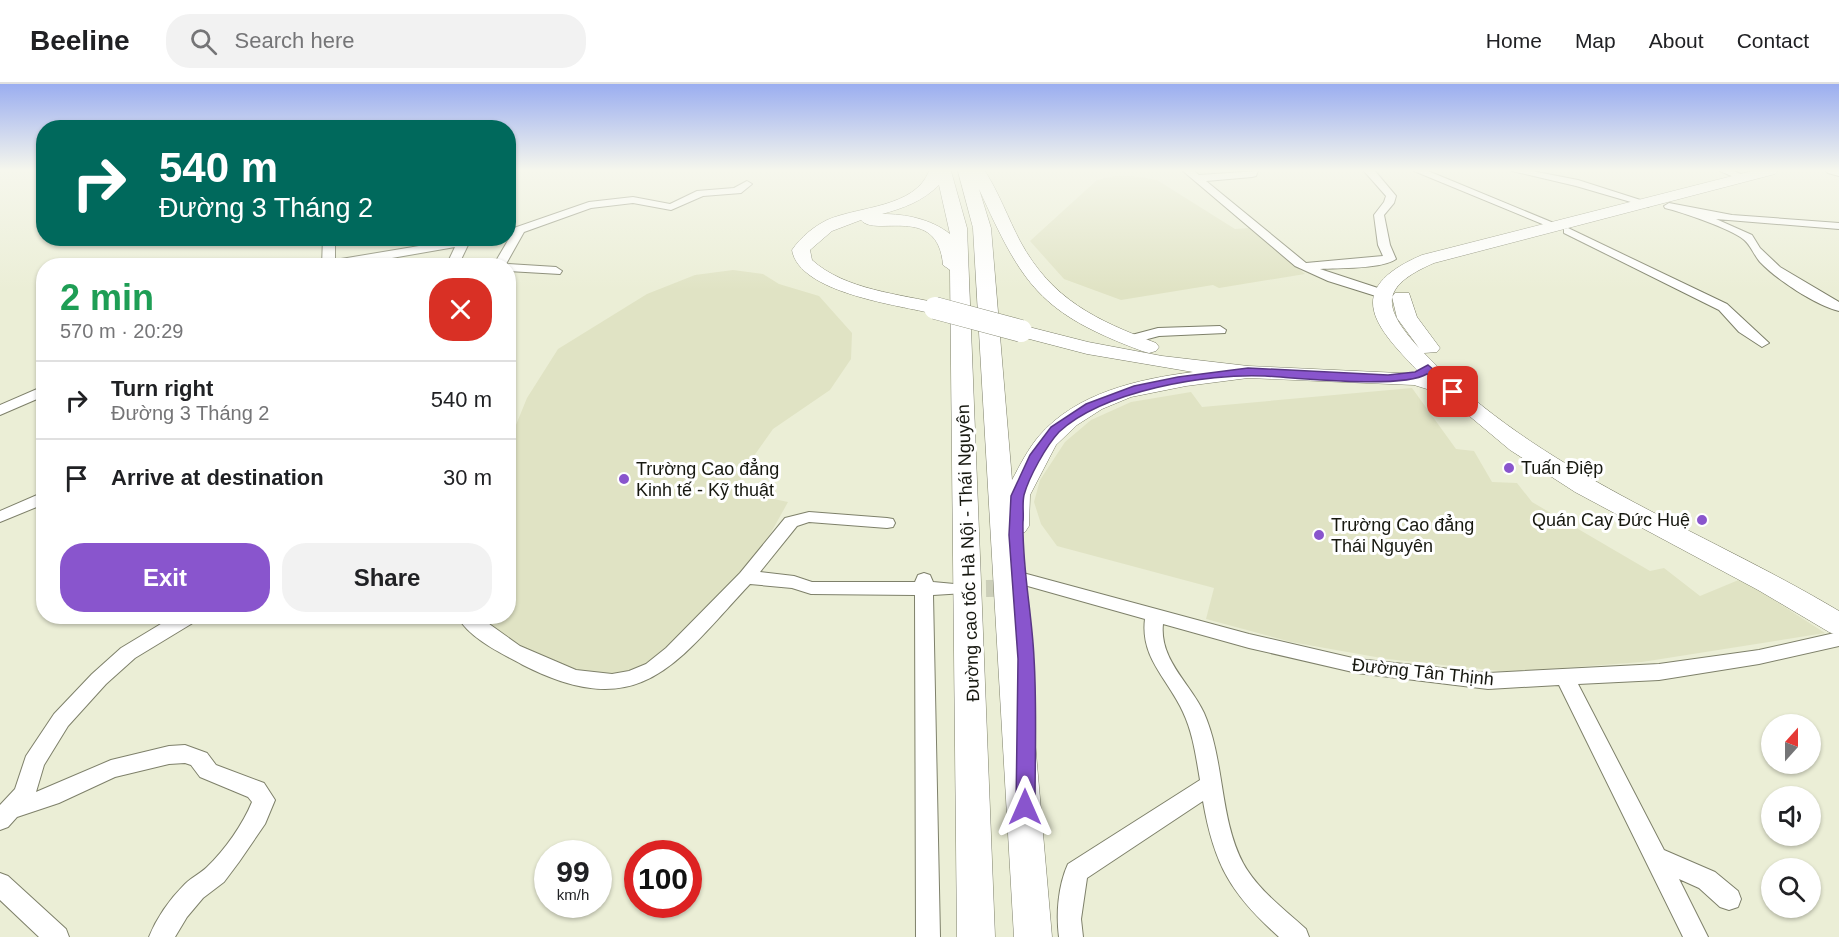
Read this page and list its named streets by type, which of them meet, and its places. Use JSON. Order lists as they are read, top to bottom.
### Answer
{
  "streets": {
    "highway": ["Đường cao tốc Hà Nội - Thái Nguyên"],
    "street": ["Đường Tân Thịnh"]
  },
  "places": [
    "Tuấn Điệp",
    "Trường Cao đẳng Kinh tế - Kỹ thuật",
    "Quán Cay Đức Huệ",
    "Trường Cao đẳng Thái Nguyên"
  ],
  "north": "top",
  "page": {
    "header": "Beeline",
    "search": "Search here",
    "nav": [
      "Home",
      "Map",
      "About",
      "Contact"
    ],
    "turn": ["540 m", "Đường 3 Tháng 2"],
    "heading": ["2 min", "570 m · 20:29"],
    "list": [
      {
        "name": "Turn right",
        "note": "Đường 3 Tháng 2",
        "value": "540 m"
      },
      {
        "name": "Arrive at destination",
        "value": "30 m"
      }
    ],
    "buttons": ["Exit", "Share"],
    "speed": "99 km/h",
    "limit": "100"
  }
}
